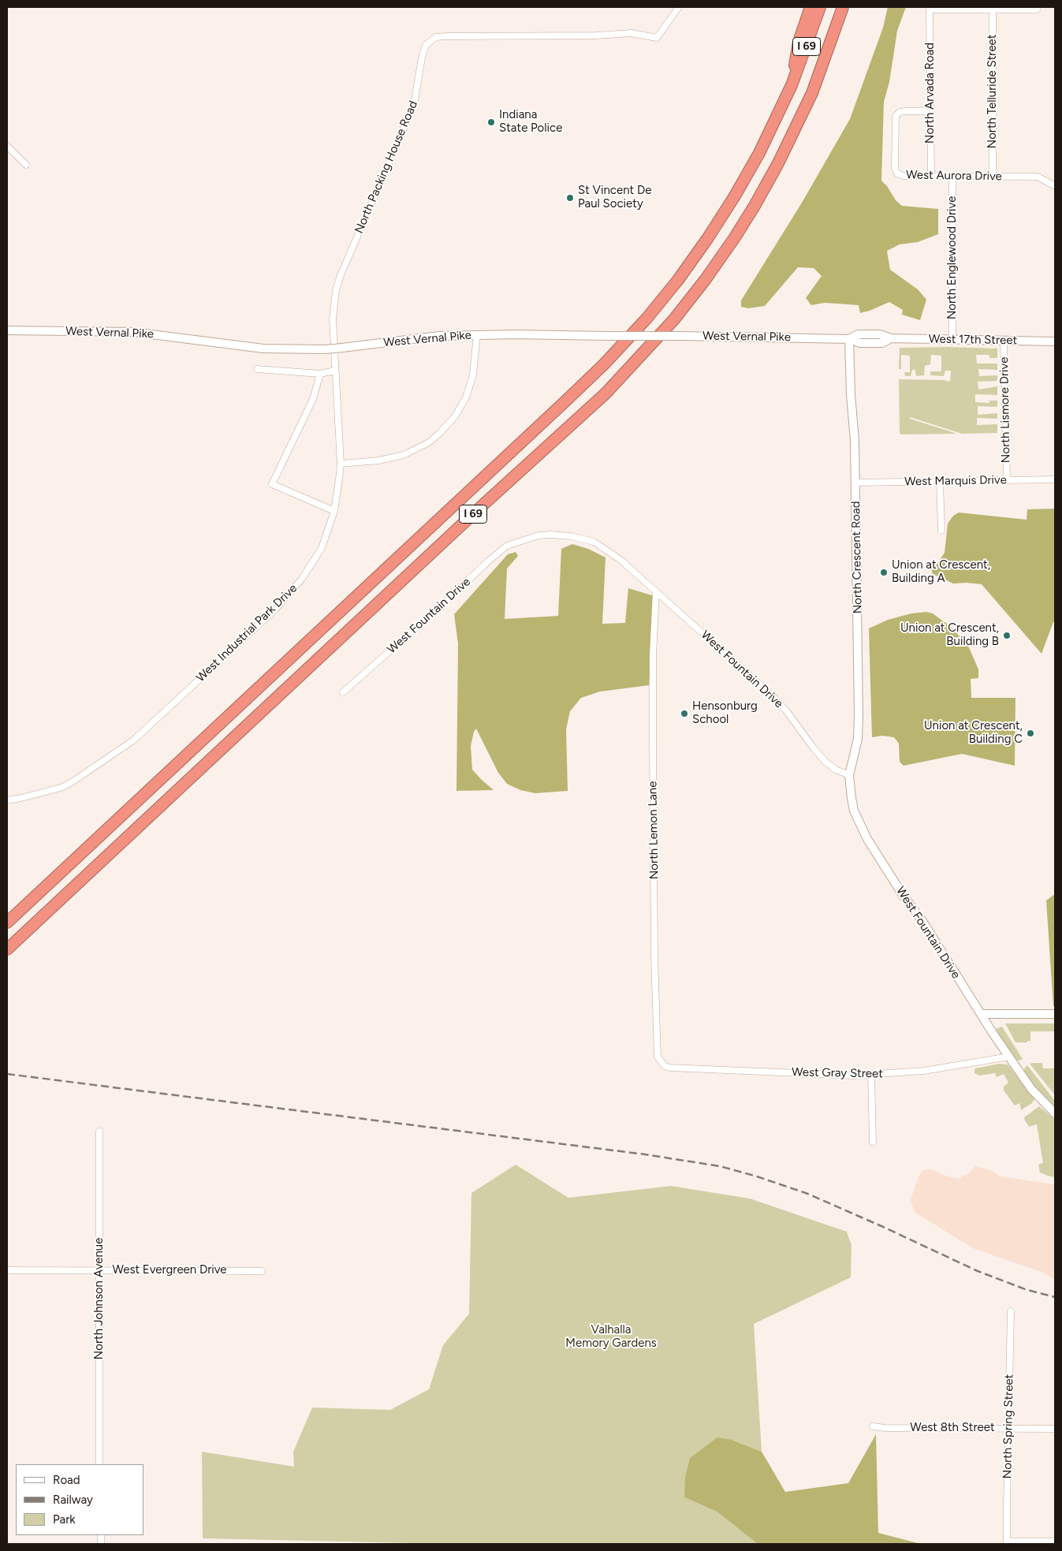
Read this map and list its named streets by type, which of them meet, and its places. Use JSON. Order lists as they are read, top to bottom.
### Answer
{
  "streets": {
    "highway": ["I 69"],
    "main road": [
      "West Vernal Pike",
      "West 17th Street",
      "North Crescent Road",
      "West Fountain Drive"
    ],
    "street": [
      "North Telluride Street",
      "North Arvada Road",
      "North Packing House Road",
      "West Aurora Drive",
      "North Englewood Drive",
      "North Lismore Drive",
      "West Marquis Drive",
      "West Industrial Park Drive",
      "North Lemon Lane",
      "West Gray Street",
      "West Evergreen Drive",
      "North Johnson Avenue",
      "North Spring Street",
      "West 8th Street"
    ]
  },
  "crossings": [
    ["North Telluride Street", "North Arvada Road"],
    ["North Telluride Street", "West Aurora Drive"],
    ["North Arvada Road", "West Aurora Drive"],
    ["North Packing House Road", "West Industrial Park Drive"],
    ["West Aurora Drive", "North Englewood Drive"],
    ["North Englewood Drive", "West 17th Street"],
    ["West Vernal Pike", "West 17th Street"],
    ["West Vernal Pike", "North Crescent Road"],
    ["West 17th Street", "North Lismore Drive"],
    ["West 17th Street", "North Crescent Road"],
    ["North Lismore Drive", "West Marquis Drive"],
    ["West Marquis Drive", "North Crescent Road"],
    ["North Crescent Road", "West Fountain Drive"],
    ["West Fountain Drive", "North Lemon Lane"],
    ["West Fountain Drive", "West Gray Street"],
    ["North Lemon Lane", "West Gray Street"],
    ["West Evergreen Drive", "North Johnson Avenue"],
    ["North Spring Street", "West 8th Street"]
  ],
  "parks": ["Valhalla Memory Gardens"],
  "places": [
    "Indiana State Police",
    "St Vincent De Paul Society",
    "Union at Crescent, Building A",
    "Union at Crescent, Building B",
    "Hensonburg School",
    "Union at Crescent, Building C"
  ],
  "legend": ["Road", "Railway", "Park"]
}
